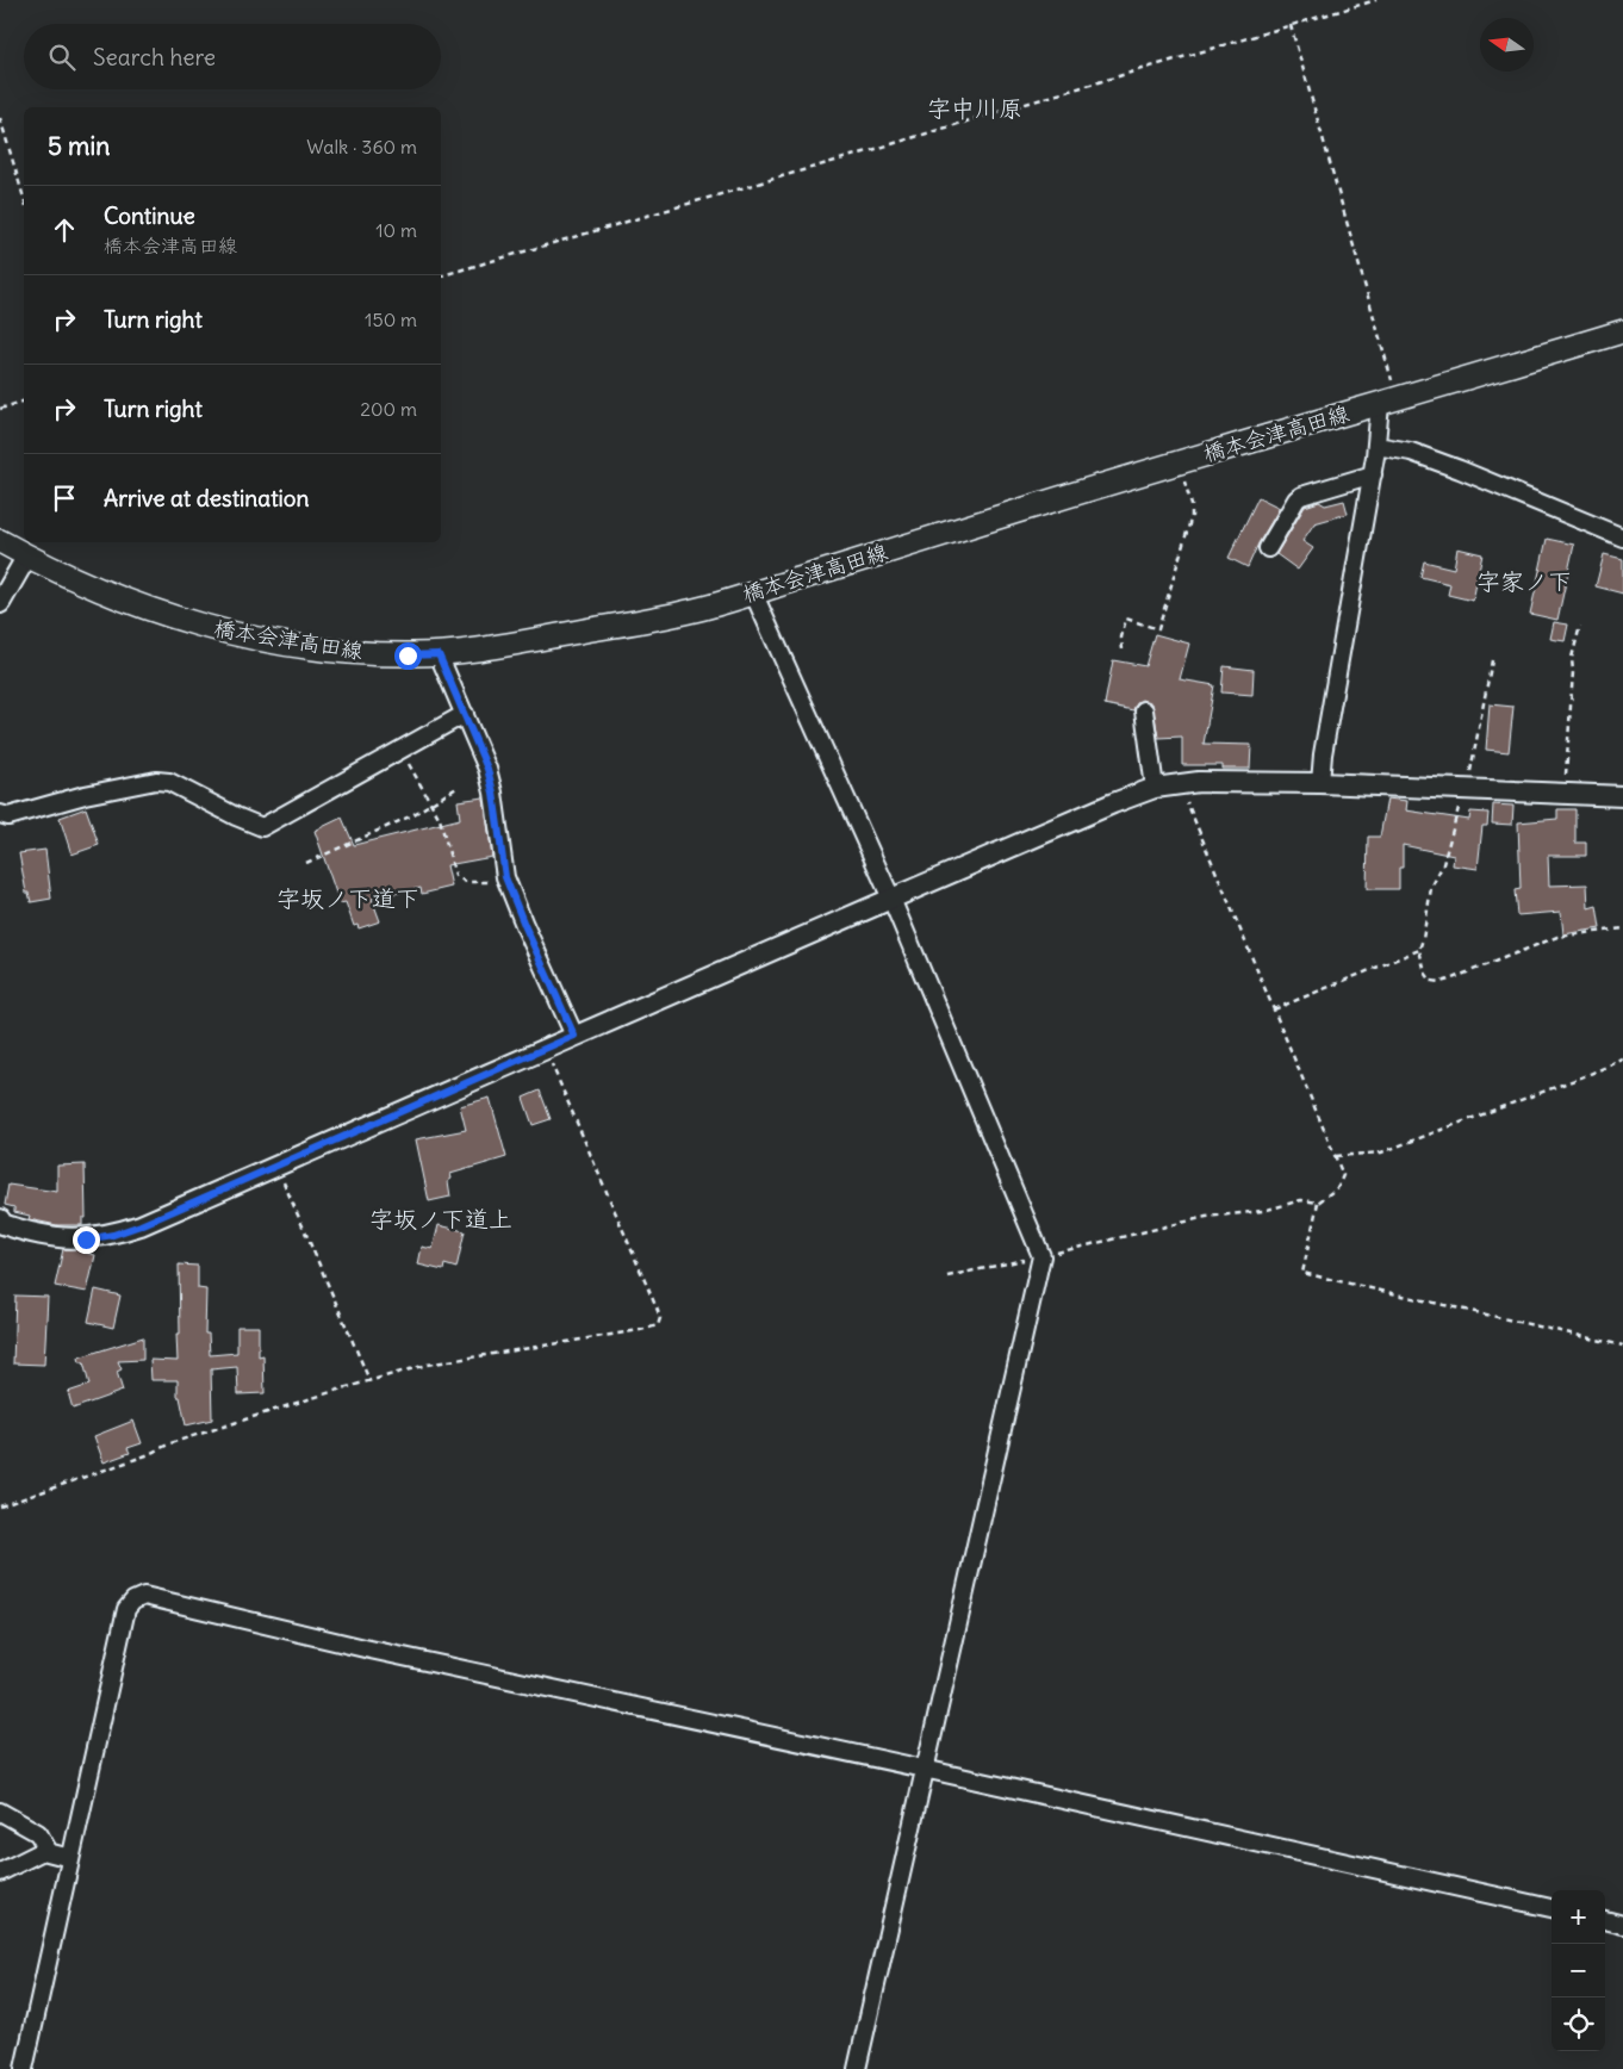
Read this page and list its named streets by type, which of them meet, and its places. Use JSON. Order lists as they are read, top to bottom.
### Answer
{
  "streets": {
    "main road": ["橋本会津高田線"]
  },
  "districts": [
    "字中川原",
    "字家ノ下",
    "字坂ノ下道下",
    "字坂ノ下道上"
  ],
  "north": "left",
  "page": {
    "search": "Search here",
    "heading": ["5 min", "Walk · 360 m"],
    "list": [
      ["Continue", "橋本会津高田線", "10 m"],
      ["Turn right", "150 m"],
      ["Turn right", "200 m"],
      "Arrive at destination"
    ],
    "map_buttons": ["+", "−"]
  }
}
